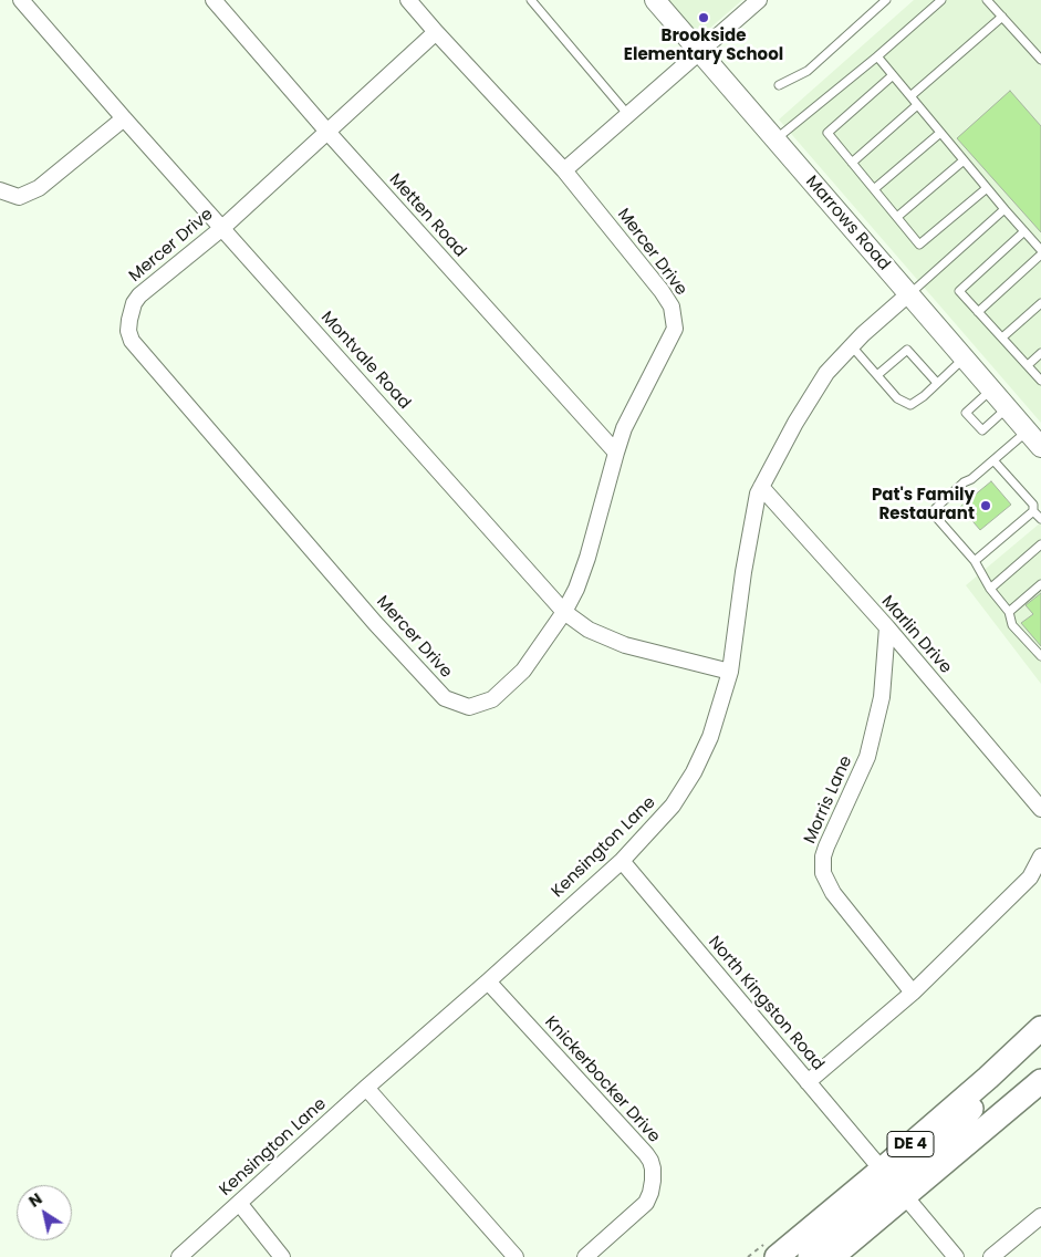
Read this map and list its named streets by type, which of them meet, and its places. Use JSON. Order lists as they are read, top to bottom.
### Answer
{
  "streets": {
    "main road": ["DE 4"],
    "street": [
      "Metten Road",
      "Marrows Road",
      "Mercer Drive",
      "Montvale Road",
      "Marlin Drive",
      "Morris Lane",
      "Kensington Lane",
      "North Kingston Road",
      "Knickerbocker Drive"
    ]
  },
  "crossings": [
    ["Metten Road", "Mercer Drive"],
    ["Marrows Road", "Kensington Lane"],
    ["Mercer Drive", "Montvale Road"],
    ["Montvale Road", "Kensington Lane"],
    ["Marlin Drive", "Morris Lane"],
    ["Marlin Drive", "Kensington Lane"],
    ["Kensington Lane", "North Kingston Road"],
    ["Kensington Lane", "Knickerbocker Drive"],
    ["North Kingston Road", "DE 4"]
  ],
  "places": ["Brookside Elementary School", "Pat's Family Restaurant"],
  "north": "top left"
}
